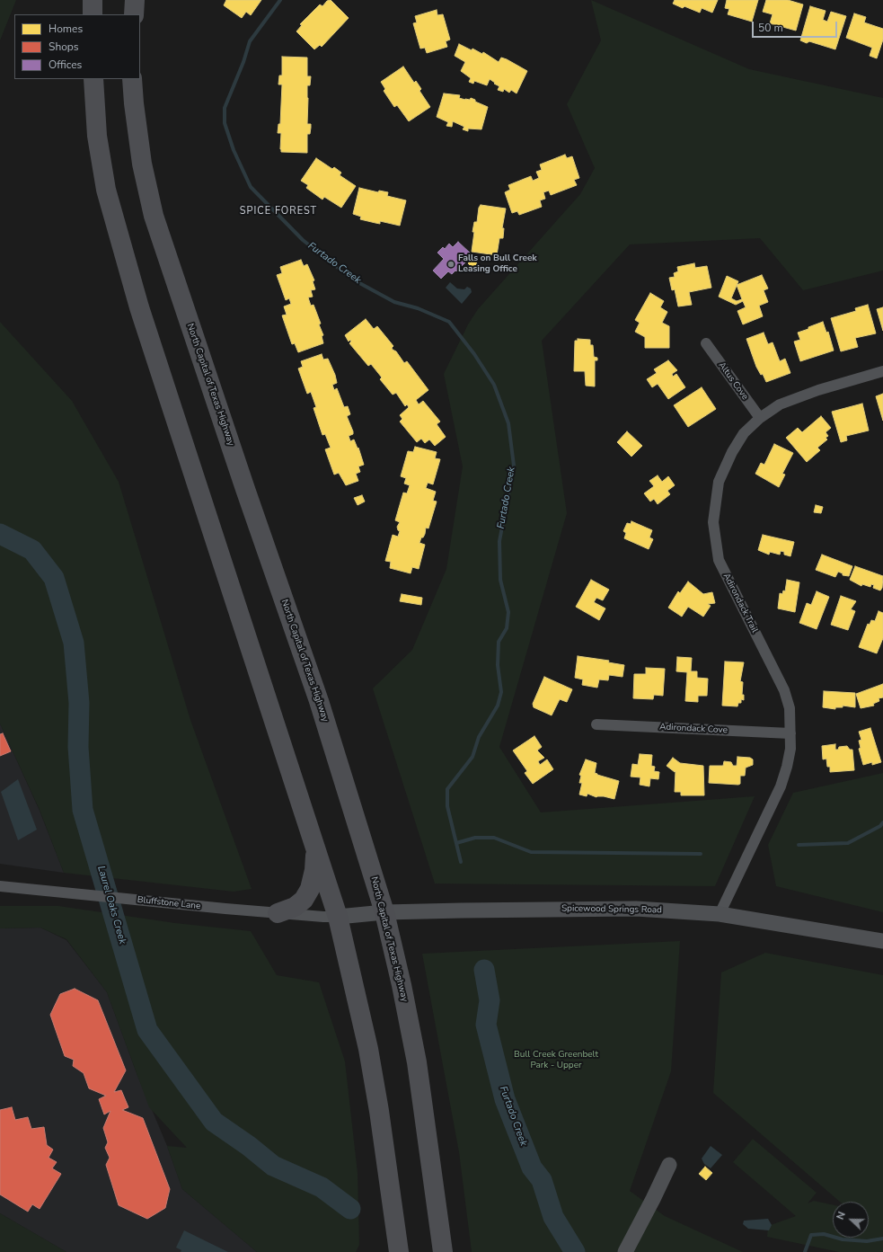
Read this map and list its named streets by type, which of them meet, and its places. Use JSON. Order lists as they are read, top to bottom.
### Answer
{
  "streets": {
    "highway": ["North Capital of Texas Highway"],
    "main road": ["Spicewood Springs Road"],
    "street": [
      "Altus Cove",
      "Adirondack Trail",
      "Adirondack Cove",
      "Bluffstone Lane"
    ]
  },
  "crossings": [
    ["Altus Cove", "Adirondack Trail"],
    ["North Capital of Texas Highway", "Spicewood Springs Road"],
    ["Adirondack Trail", "Adirondack Cove"],
    ["Adirondack Trail", "Spicewood Springs Road"],
    ["Bluffstone Lane", "Spicewood Springs Road"]
  ],
  "districts": ["SPICE FOREST"],
  "water": ["Furtado Creek", "Laurel Oaks Creek"],
  "parks": ["Bull Creek Greenbelt Park - Upper"],
  "places": ["Falls on Bull Creek Leasing Office"],
  "legend": ["Homes", "Shops", "Offices"],
  "scale_bar": "50 m",
  "north": "left"
}
